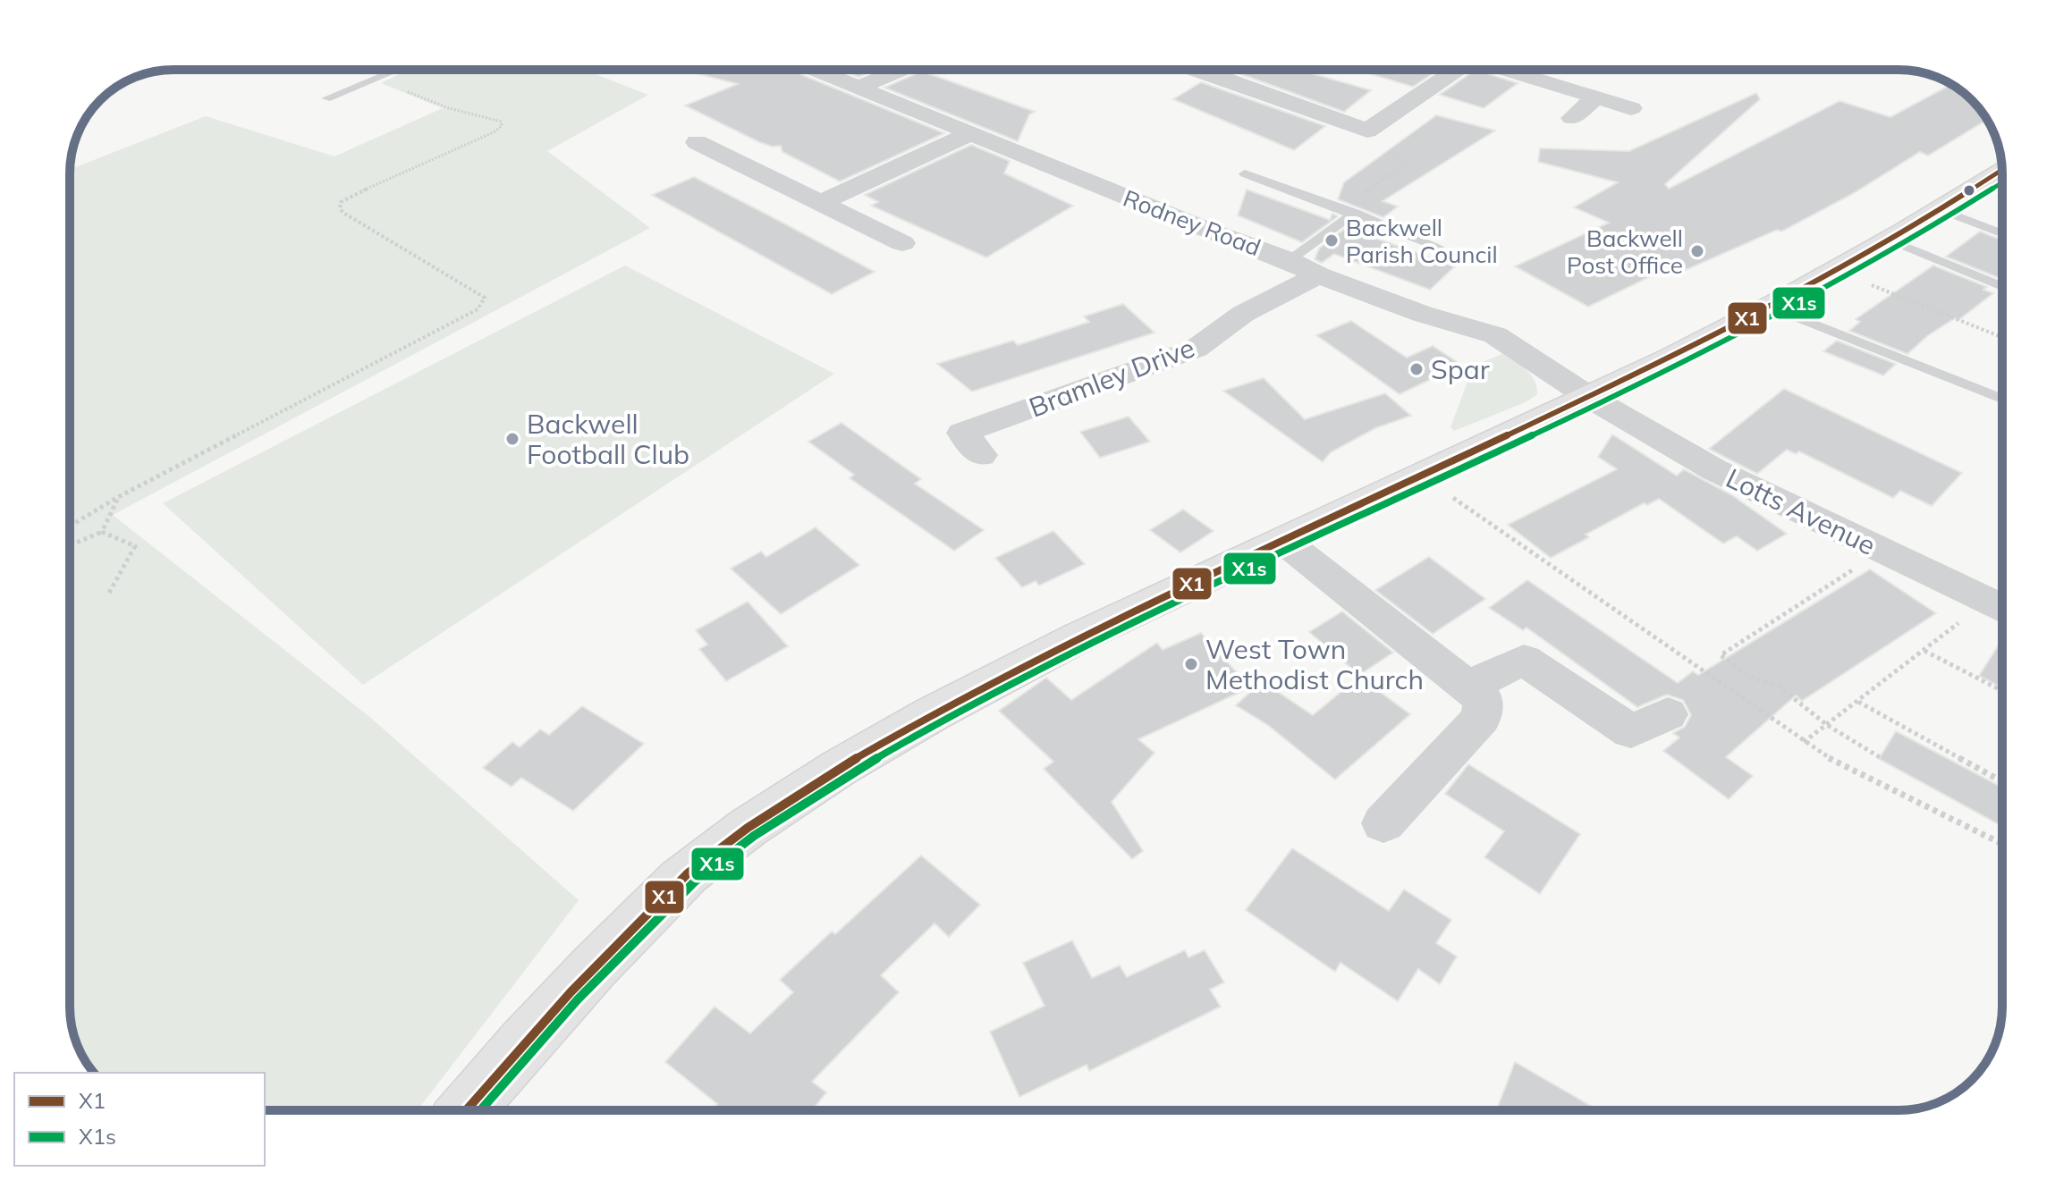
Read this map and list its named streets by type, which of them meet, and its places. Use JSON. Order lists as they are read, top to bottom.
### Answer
{
  "streets": {
    "street": ["Rodney Road", "Bramley Drive", "Lotts Avenue"]
  },
  "crossings": [
    ["Rodney Road", "Bramley Drive"],
    ["Rodney Road", "Lotts Avenue"]
  ],
  "places": [
    "Backwell Parish Council",
    "Backwell Post Office",
    "Spar",
    "Backwell Football Club",
    "West Town Methodist Church"
  ],
  "lines": ["transit line X1", "transit line X1s"],
  "legend": ["X1", "X1s"]
}
